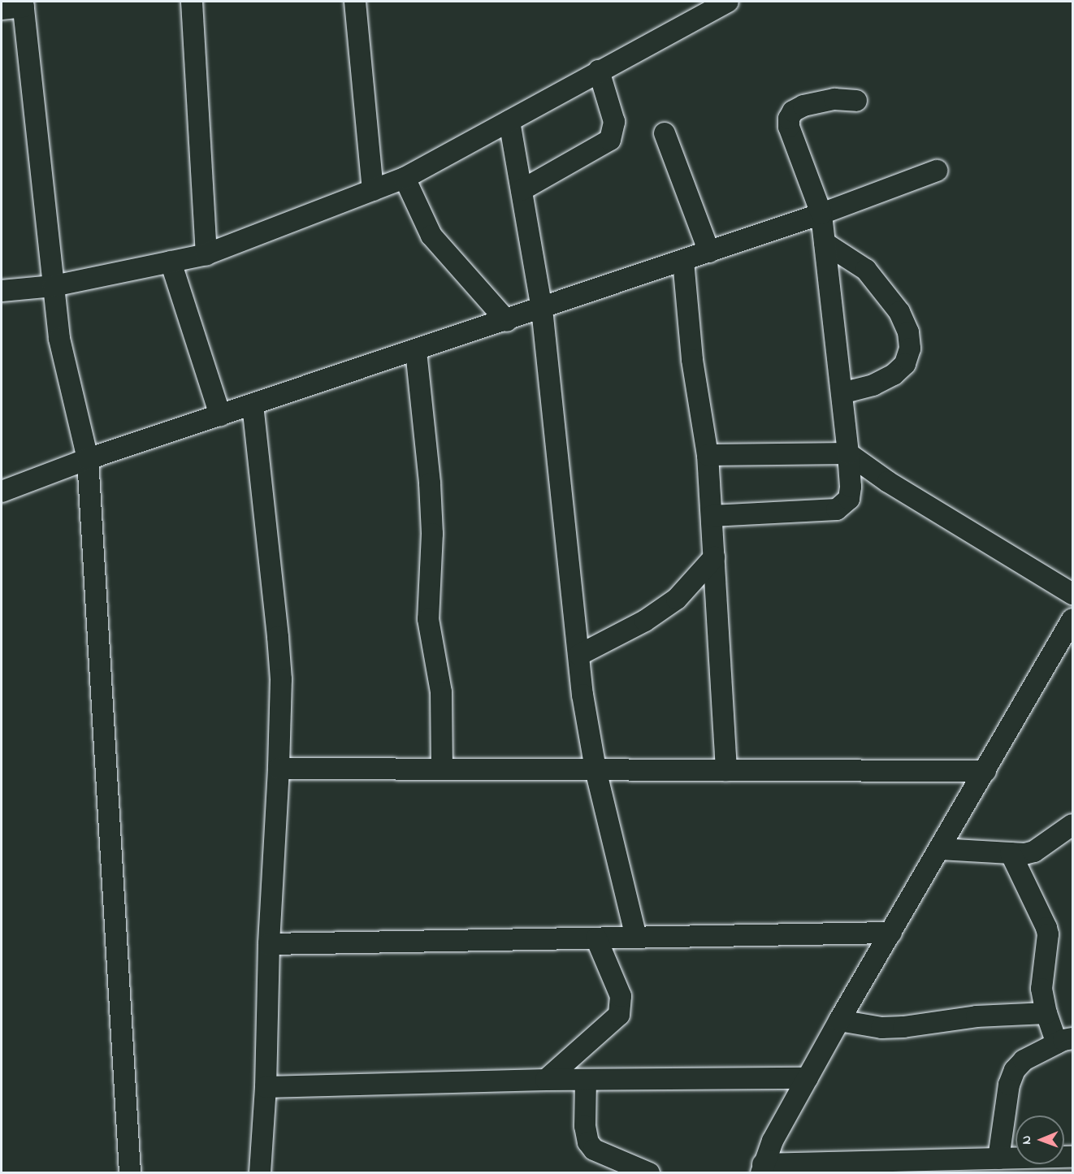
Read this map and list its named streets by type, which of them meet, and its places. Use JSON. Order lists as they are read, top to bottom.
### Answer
{
  "north": "left"
}
